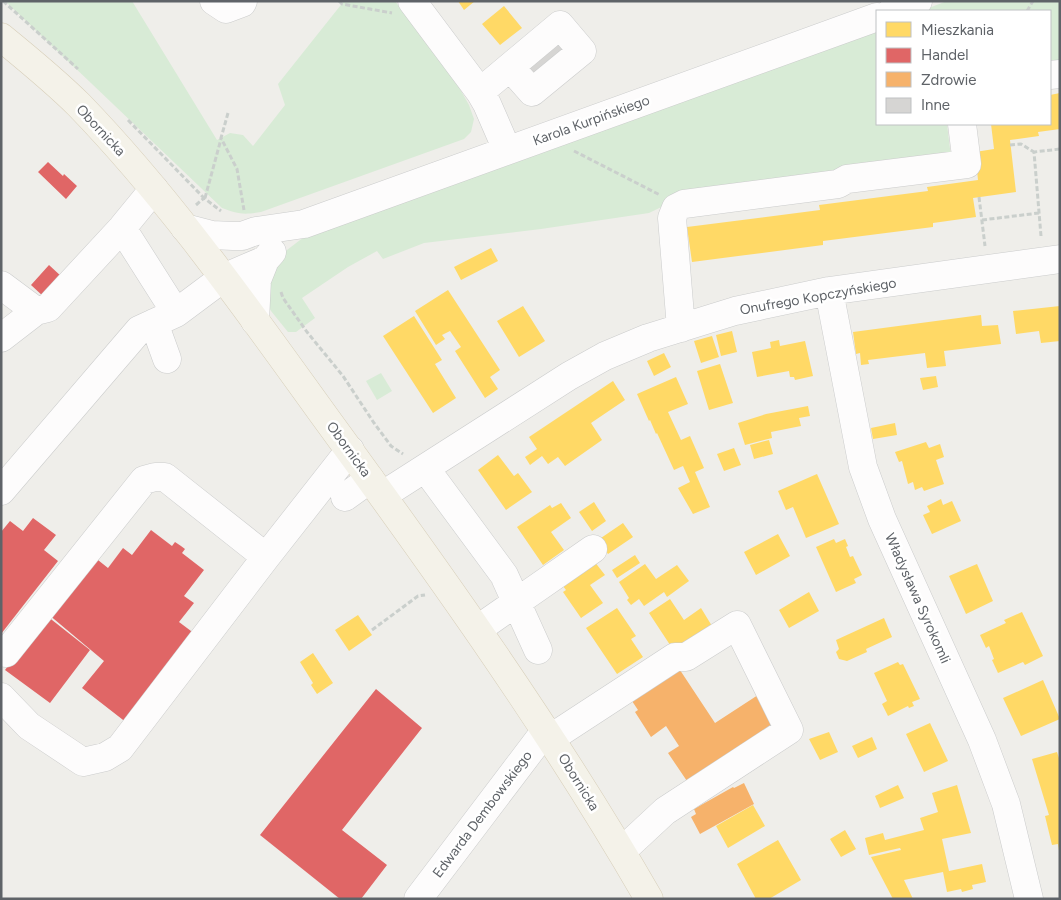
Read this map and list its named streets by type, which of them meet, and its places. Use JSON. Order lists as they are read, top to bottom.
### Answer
{
  "streets": {
    "main road": ["Obornicka"],
    "street": [
      "Karola Kurpińskiego",
      "Onufrego Kopczyńskiego",
      "Władysława Syrokomli",
      "Edwarda Dembowskiego"
    ]
  },
  "crossings": [
    ["Karola Kurpińskiego", "Obornicka"],
    ["Obornicka", "Onufrego Kopczyńskiego"],
    ["Obornicka", "Edwarda Dembowskiego"],
    ["Onufrego Kopczyńskiego", "Władysława Syrokomli"]
  ],
  "legend": [
    "Mieszkania",
    "Handel",
    "Zdrowie",
    "Inne"
  ]
}
